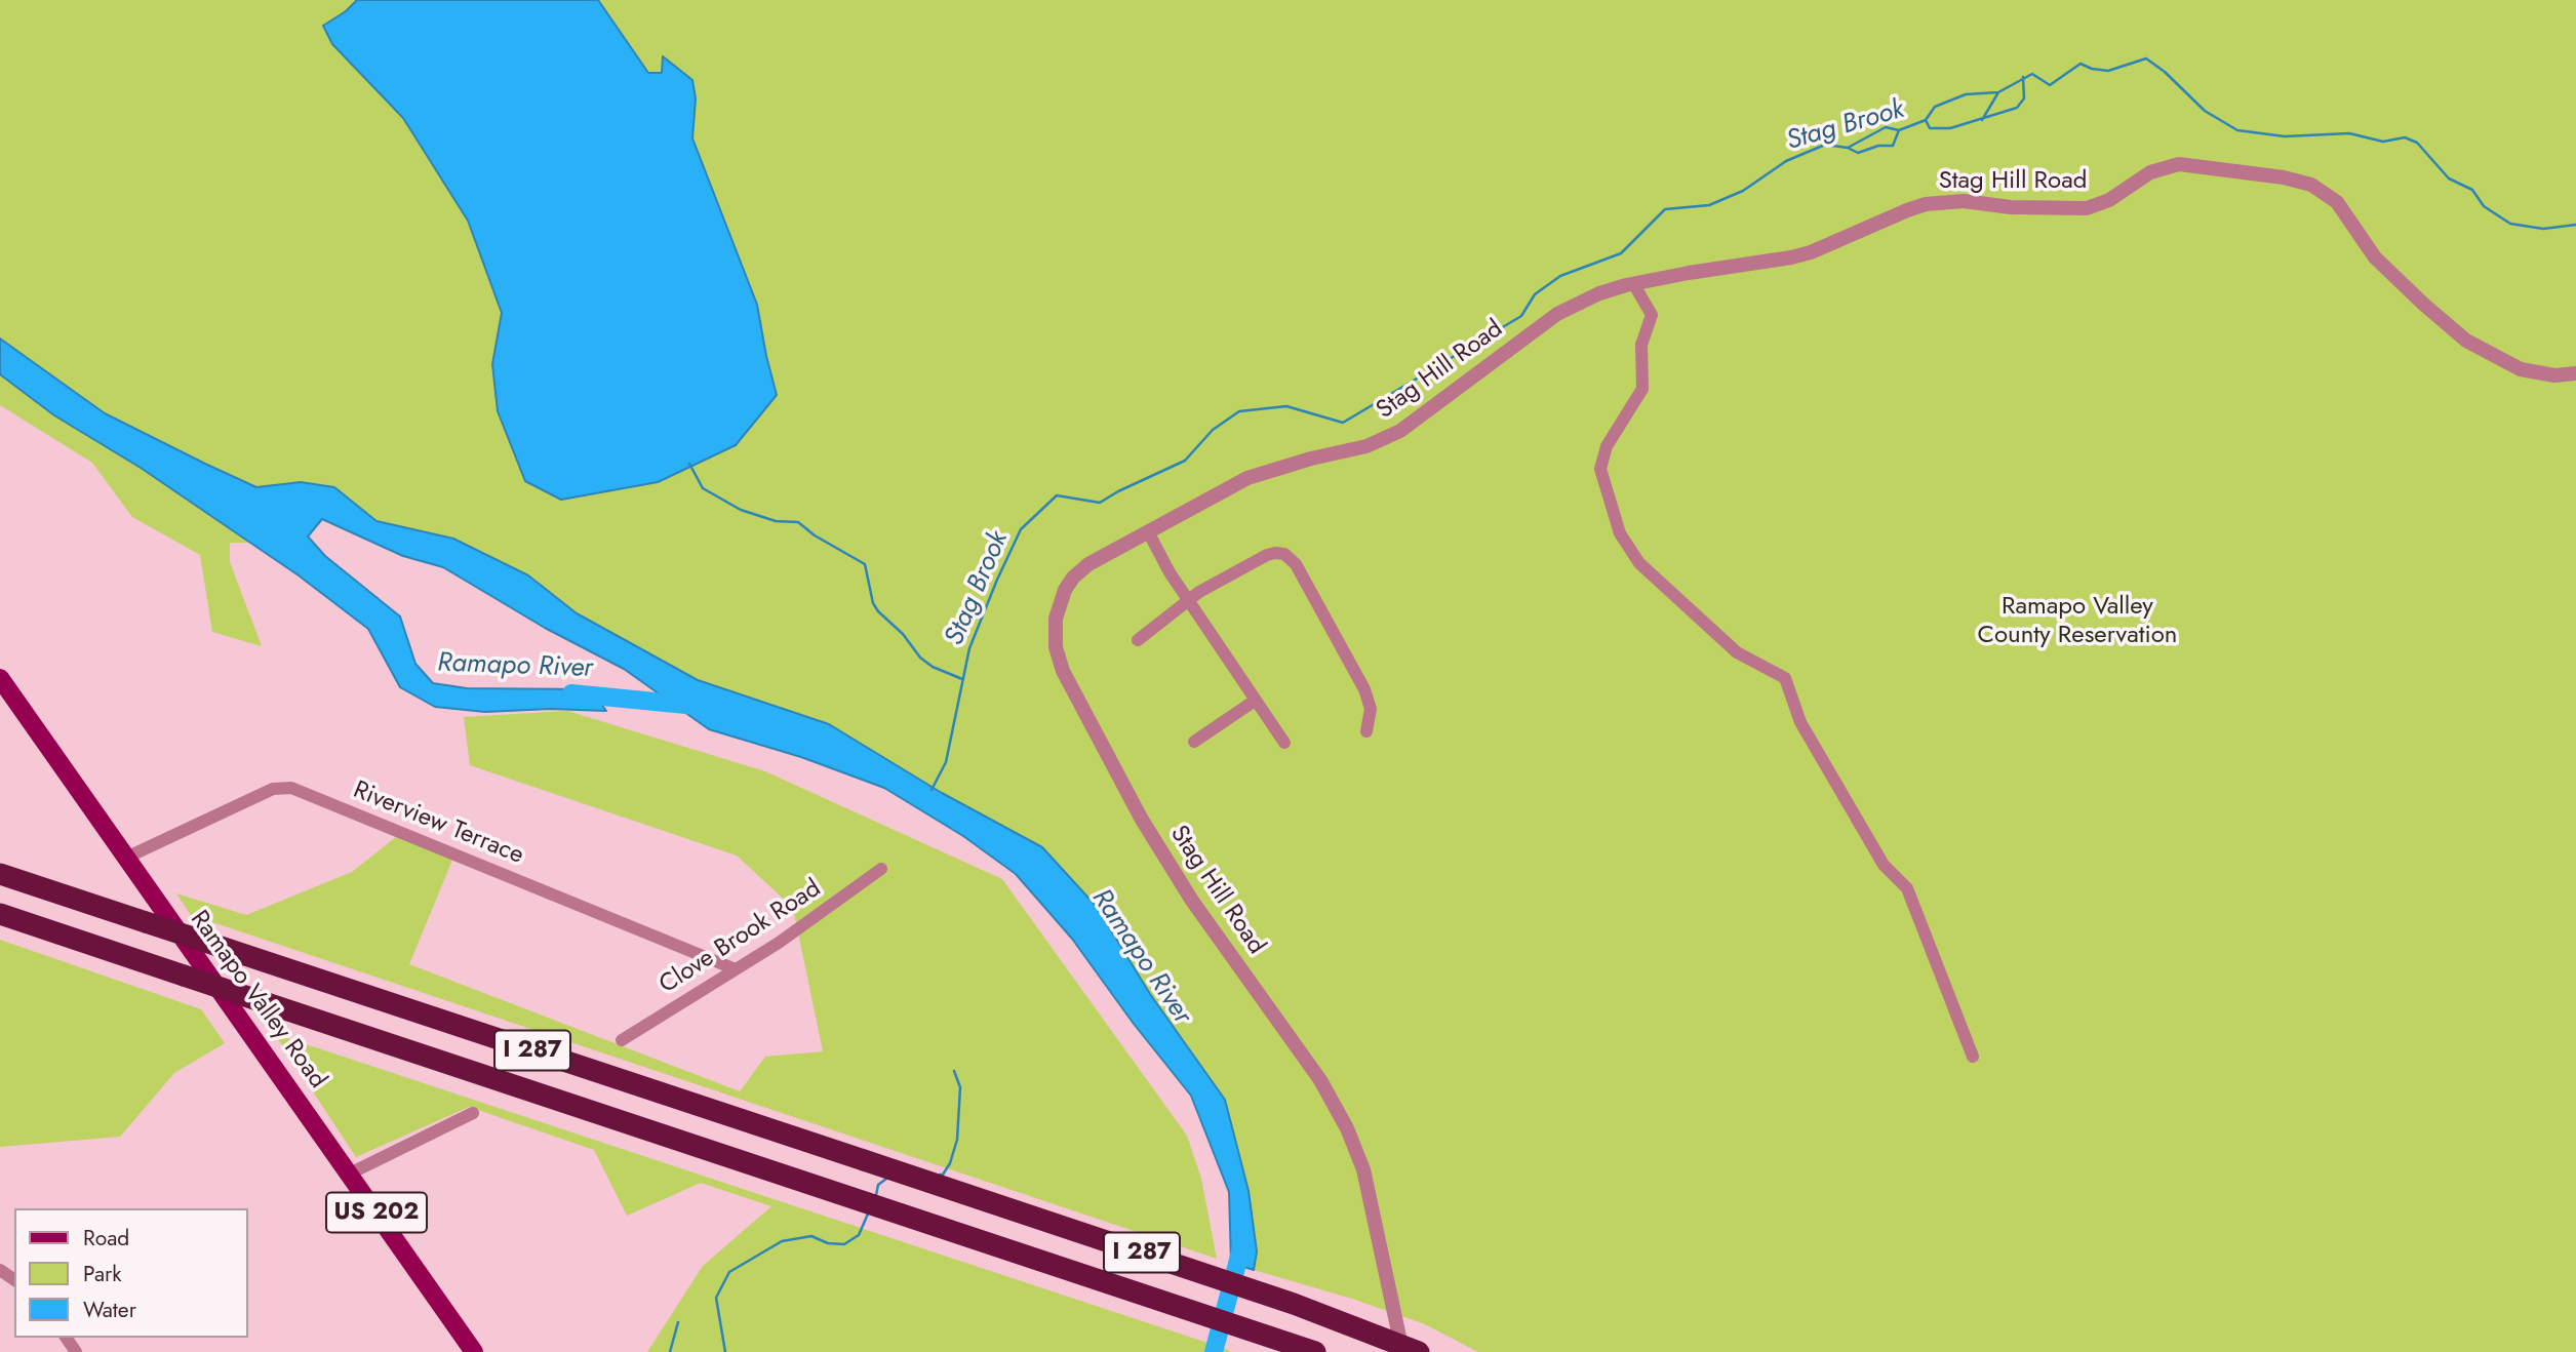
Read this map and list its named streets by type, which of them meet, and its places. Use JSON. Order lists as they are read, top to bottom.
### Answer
{
  "streets": {
    "highway": ["I 287"],
    "main road": ["Ramapo Valley Road", "US 202"],
    "street": ["Stag Hill Road", "Riverview Terrace", "Clove Brook Road"]
  },
  "crossings": [
    ["Riverview Terrace", "Clove Brook Road"],
    ["Riverview Terrace", "Ramapo Valley Road"]
  ],
  "water": ["Stag Brook", "Ramapo River"],
  "parks": ["Ramapo Valley County Reservation"],
  "legend": ["Road", "Park", "Water"]
}
